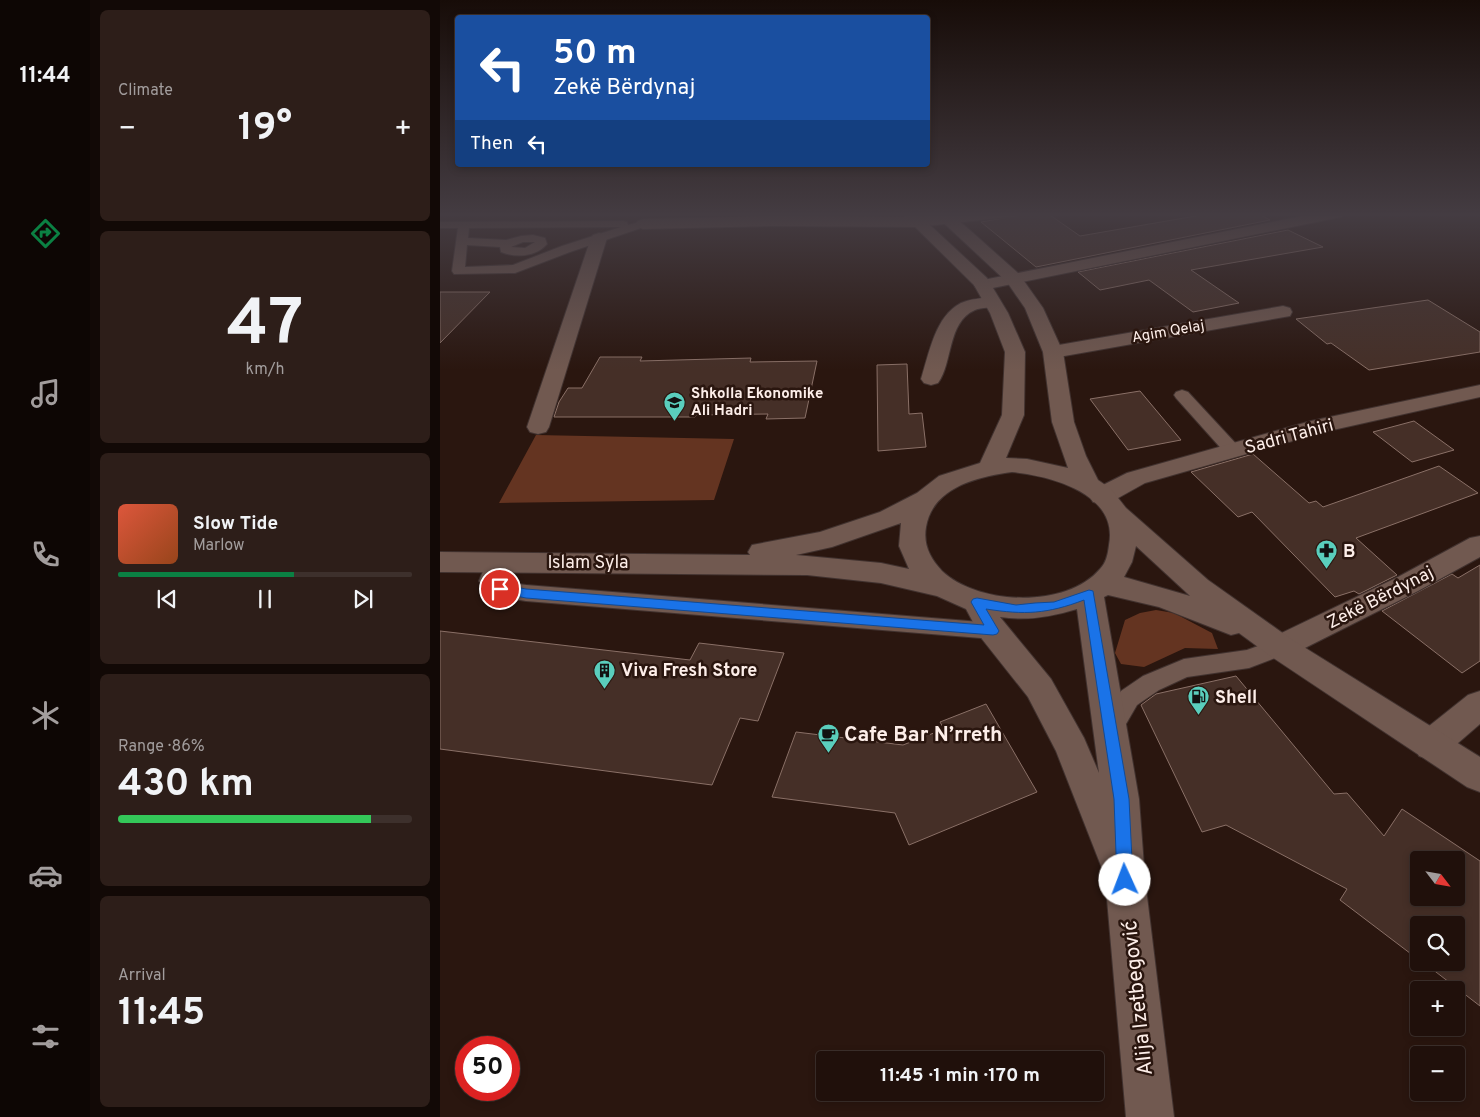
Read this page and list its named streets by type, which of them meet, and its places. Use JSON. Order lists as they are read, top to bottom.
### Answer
{
  "streets": {
    "street": [
      "Agim Qelaj",
      "Sadri Tahiri",
      "Islam Syla",
      "Zekë Bërdynaj",
      "Alija Izetbegović"
    ]
  },
  "places": {
    "school or university": ["Shkolla Ekonomike Ali Hadri"],
    "pharmacy": ["B"],
    "building": ["Viva Fresh Store"],
    "fuel station": ["Shell"],
    "cafe": ["Cafe Bar N’rreth"]
  },
  "north": "bottom right",
  "page": {
    "tabs": "11:44",
    "tile": [
      "Climate",
      ["47", "km/h"],
      ["Range · 86%", "430 km"],
      ["Arrival", "11:45"]
    ],
    "turn": ["50 m", "Zekë Bërdynaj"],
    "heat": ["−", "19°", "+"],
    "then": "Then",
    "song": ["Slow Tide", "Marlow"],
    "map_buttons": ["+", "−"],
    "limit": "50",
    "trip": "11:45 · 1 min · 170 m"
  }
}
